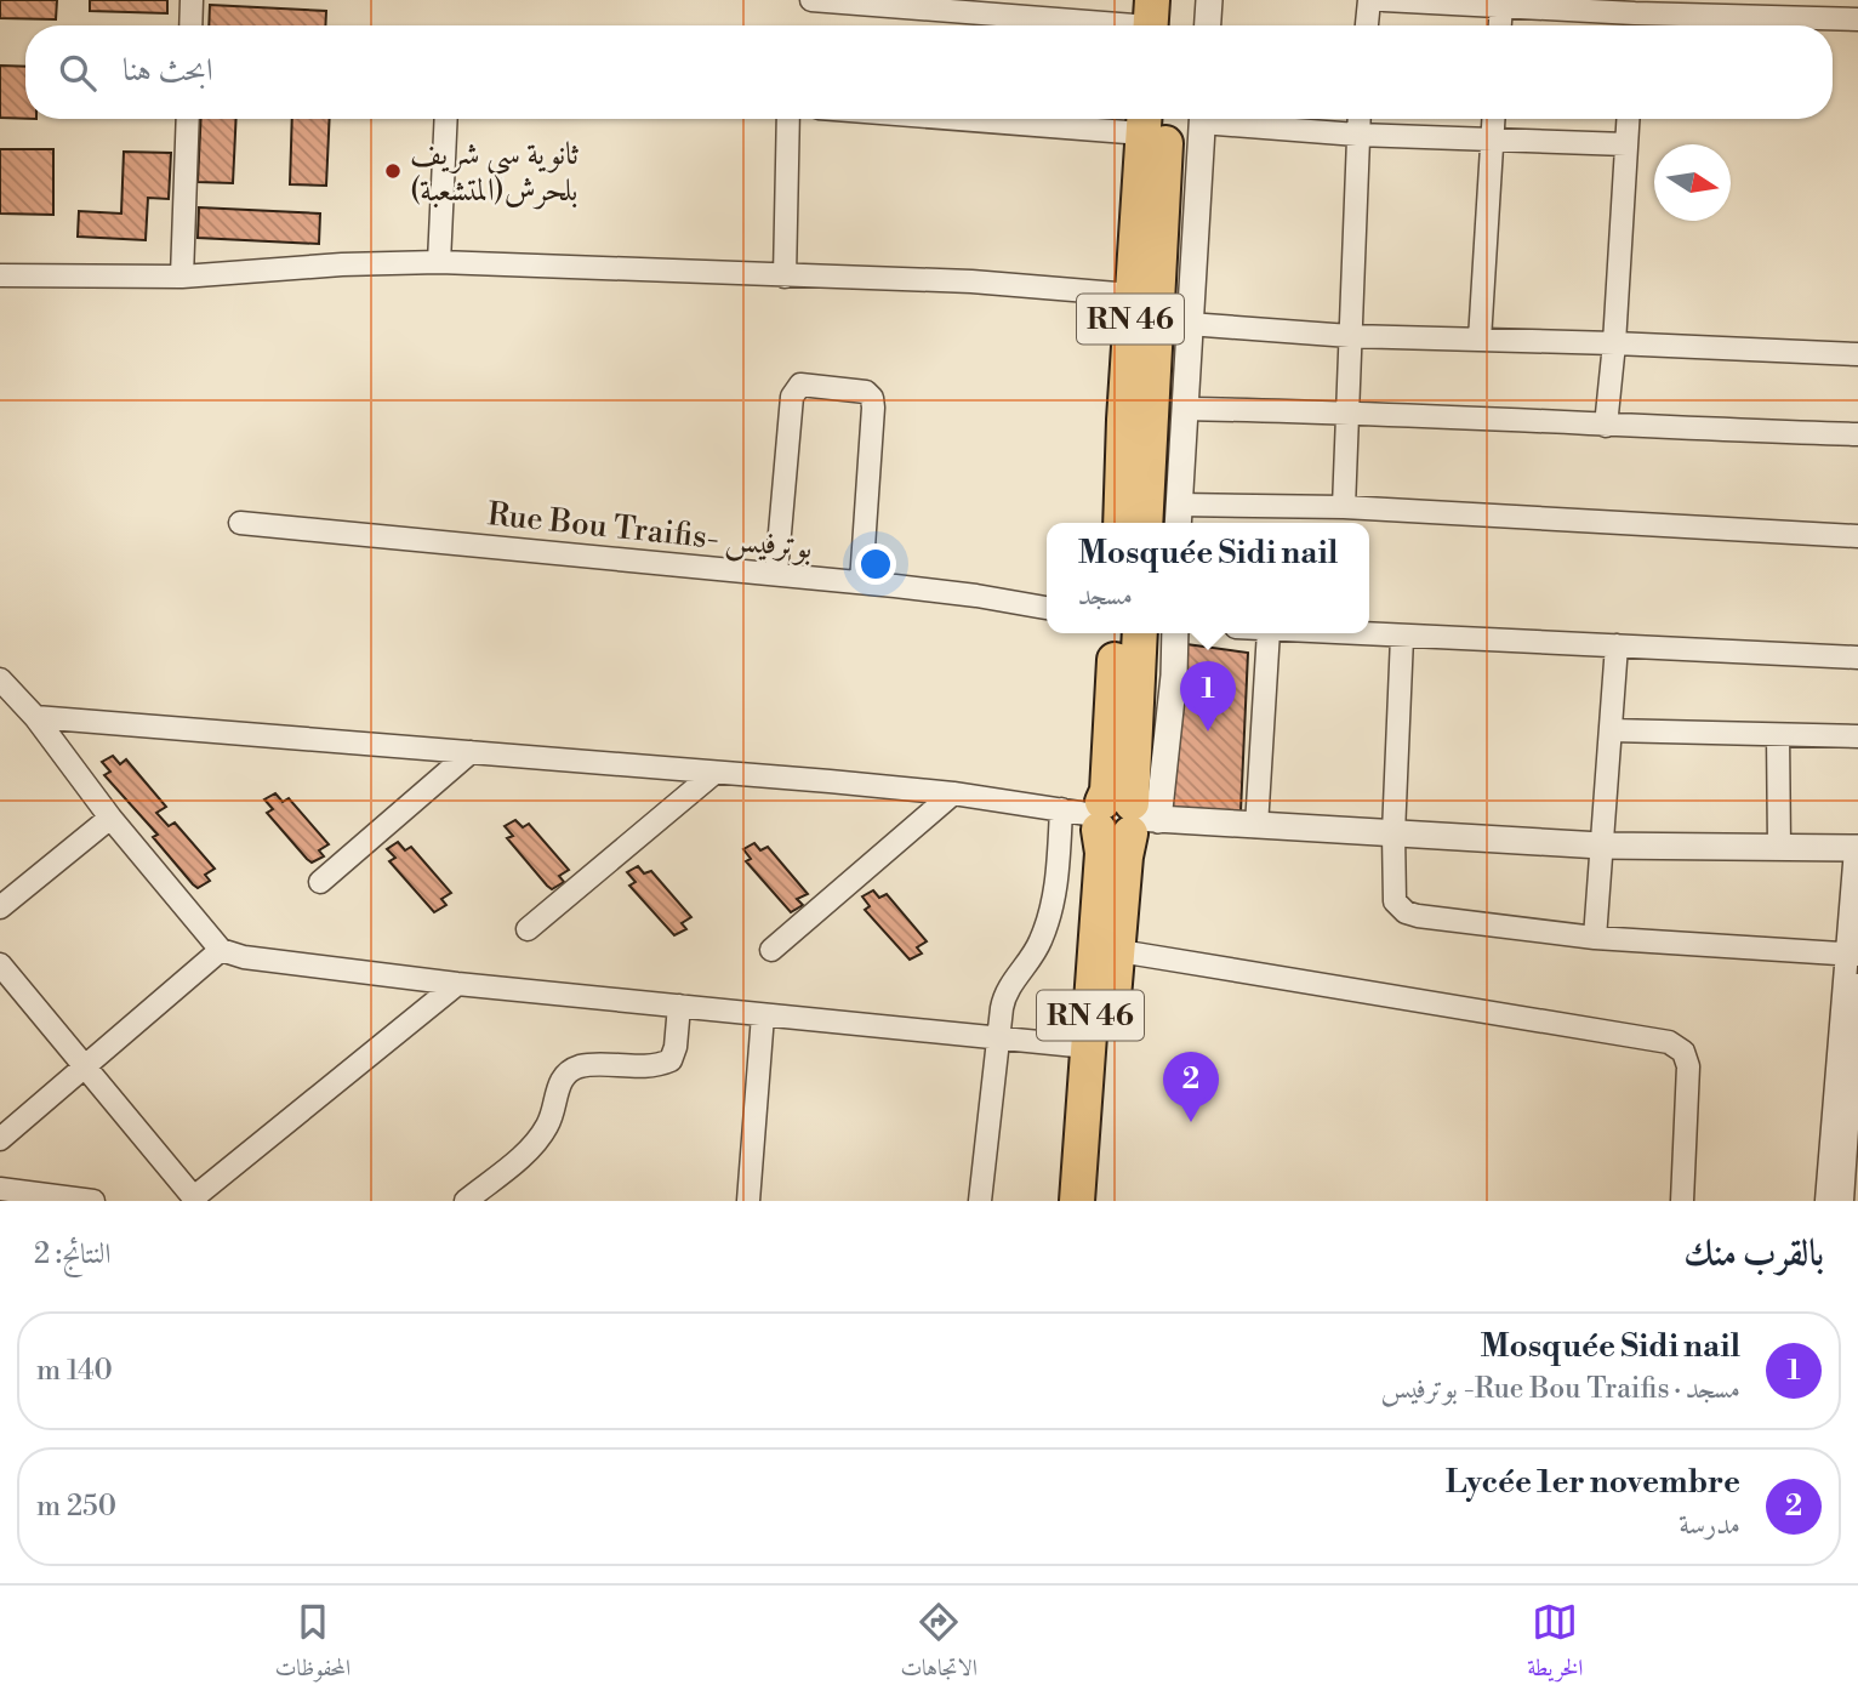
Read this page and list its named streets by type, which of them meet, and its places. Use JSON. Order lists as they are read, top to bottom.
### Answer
{
  "streets": {
    "highway": ["RN 46"],
    "street": ["Rue Bou Traifis- بوترفيس"]
  },
  "places": ["ثانوية سي شريف بلحرش(المتشعبة)"],
  "north": "right",
  "page": {
    "search": "ابحث هنا",
    "popup": ["Mosquée Sidi nail", "مسجد"],
    "pins": ["1", "2"],
    "heading": ["بالقرب منك", "النتائج: 2"],
    "list": [
      {
        "mark": "1",
        "name": "Mosquée Sidi nail",
        "note": "مسجد · Rue Bou Traifis- بوترفيس",
        "value": "140 m"
      },
      {
        "mark": "2",
        "name": "Lycée 1er novembre",
        "note": "مدرسة",
        "value": "250 m"
      }
    ],
    "nav": ["الخريطة", "الاتجاهات", "المحفوظات"]
  }
}
